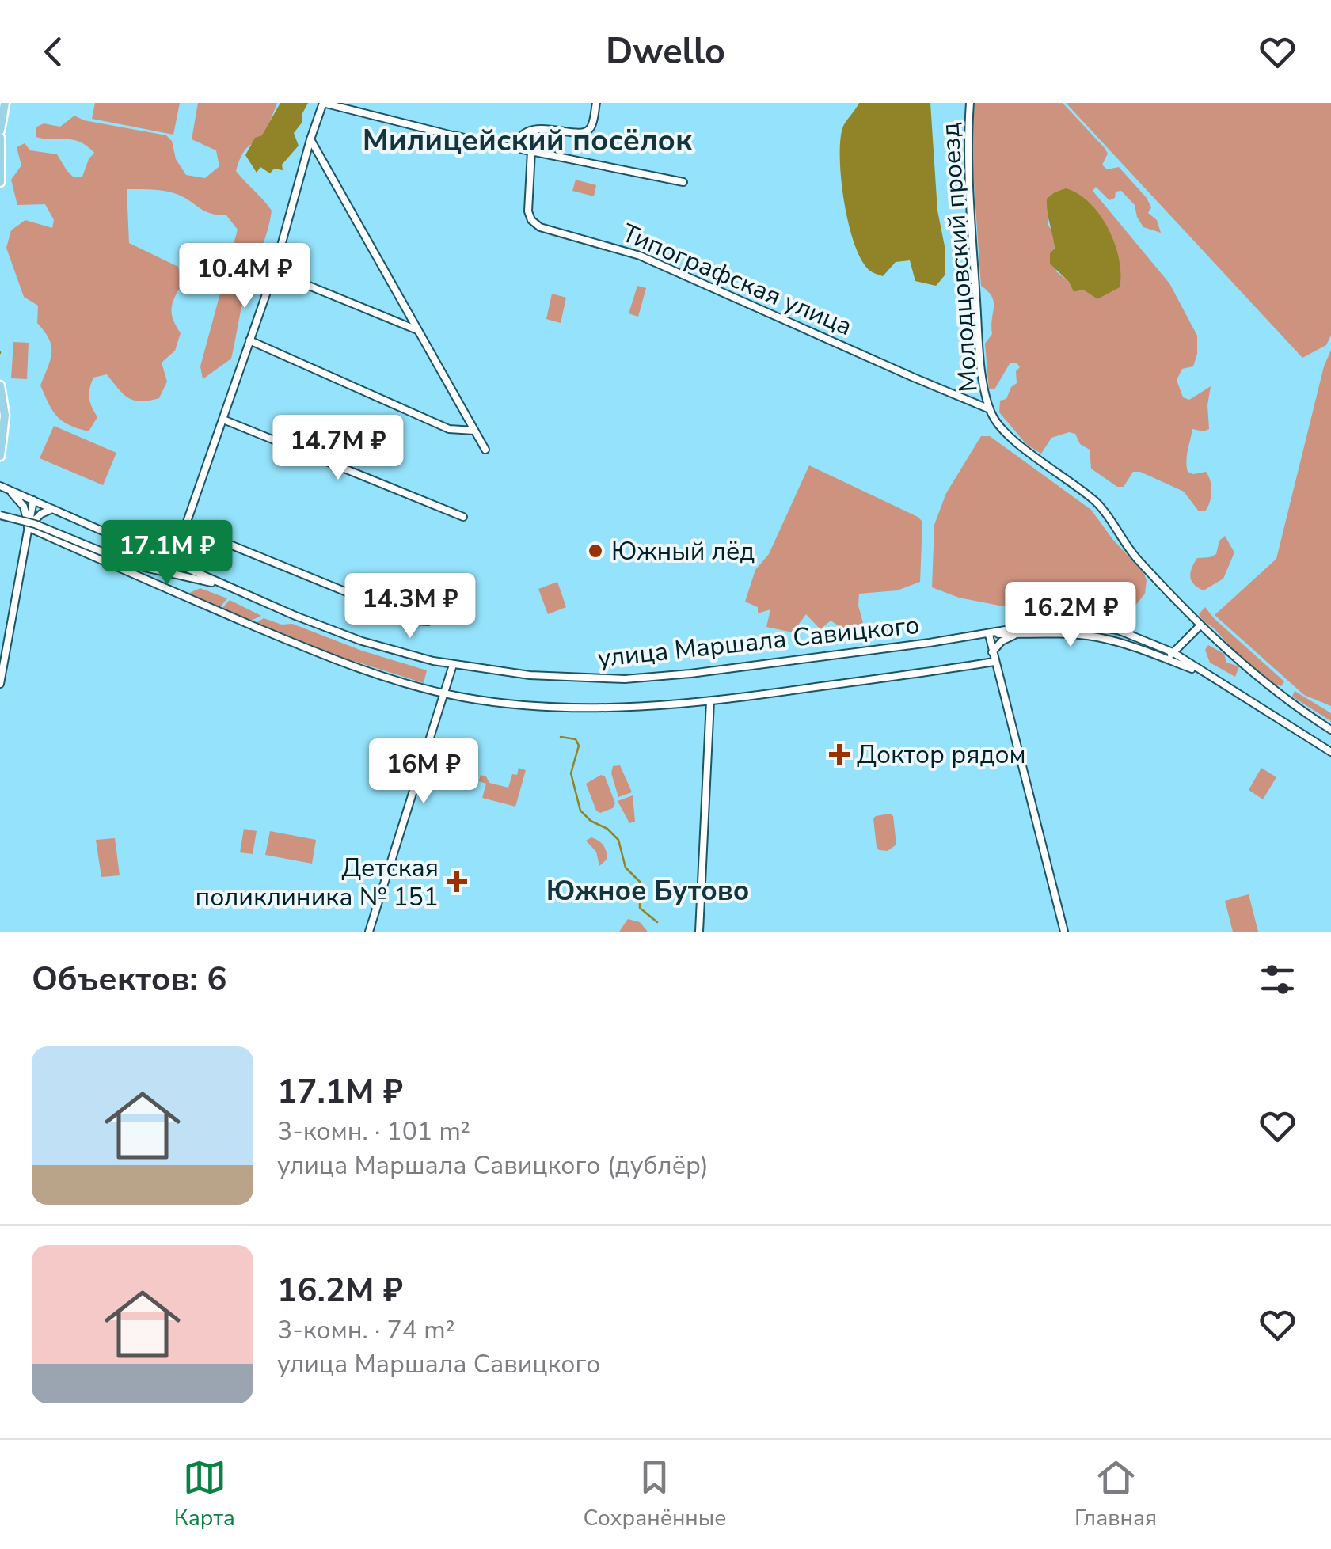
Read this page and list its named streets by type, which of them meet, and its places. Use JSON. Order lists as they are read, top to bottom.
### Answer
{
  "streets": {
    "street": ["Молодцовский проезд", "Типографская улица", "улица Маршала Савицкого"]
  },
  "crossings": [
    ["Молодцовский проезд", "Типографская улица"]
  ],
  "districts": ["Милицейский посёлок", "Южное Бутово"],
  "places": {
    "other": ["Южный лёд"],
    "health": ["Доктор рядом", "Детская поликлиника № 151"]
  },
  "page": {
    "header": "Dwello",
    "price": [
      "10.4M ₽",
      "14.7M ₽",
      "17.1M ₽",
      "14.3M ₽",
      "16.2M ₽",
      "16M ₽"
    ],
    "heading": "Объектов: 6",
    "list": [
      {
        "name": "17.1M ₽",
        "note": "3-комн. · 101 m² · улица Маршала Савицкого (дублёр)"
      },
      {
        "name": "16.2M ₽",
        "note": "3-комн. · 74 m² · улица Маршала Савицкого"
      }
    ],
    "tabs": ["Карта", "Сохранённые", "Главная"]
  }
}
